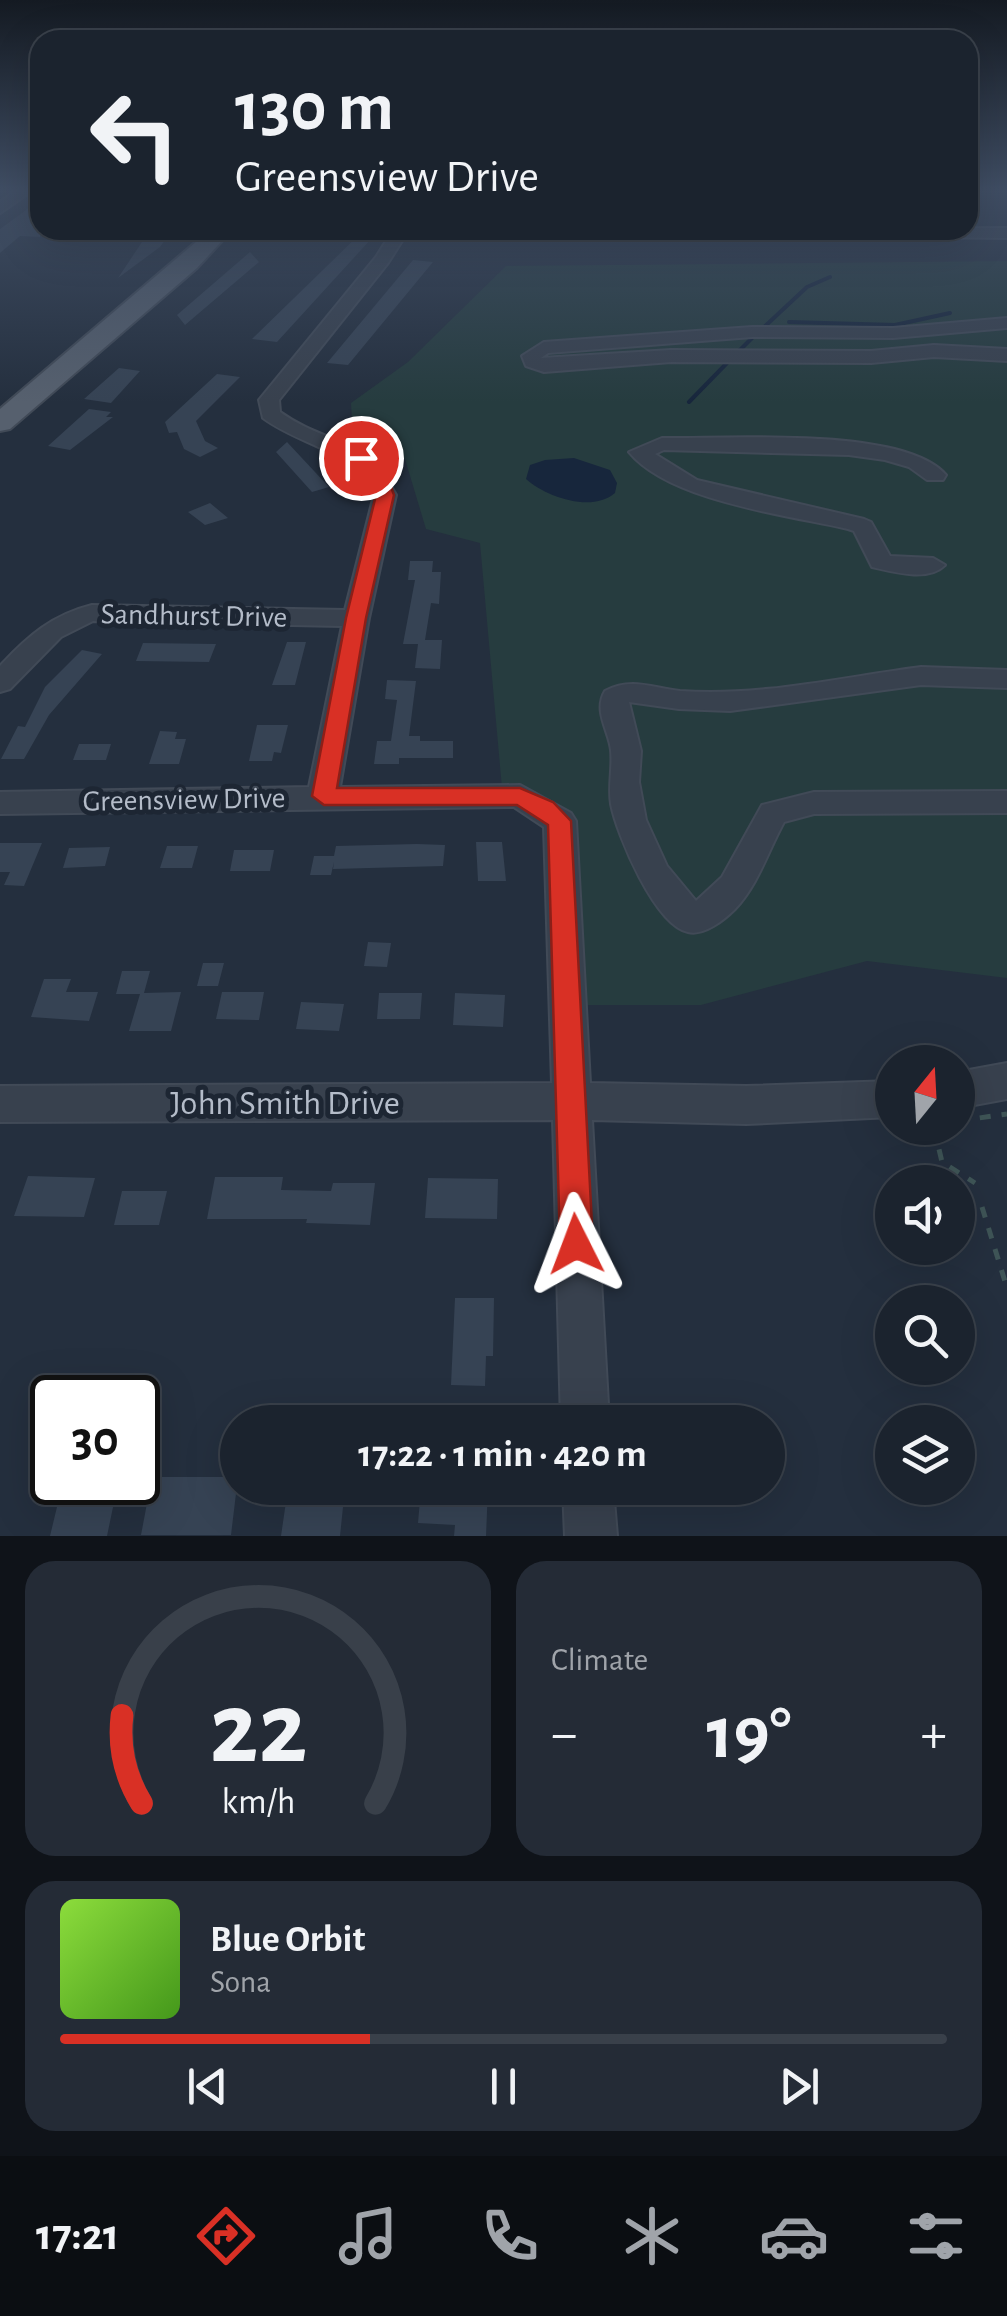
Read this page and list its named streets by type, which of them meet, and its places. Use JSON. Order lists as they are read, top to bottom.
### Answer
{
  "streets": {
    "street": ["Sandhurst Drive", "Greensview Drive", "John Smith Drive"]
  },
  "crossings": [
    ["Greensview Drive", "John Smith Drive"]
  ],
  "north": "top",
  "page": {
    "turn": ["130 m", "Greensview Drive"],
    "limit": "30",
    "trip": "17:22 · 1 min · 420 m",
    "tile": "Climate",
    "heat": ["−", "19°", "+"],
    "song": ["Blue Orbit", "Sona"],
    "tabs": "17:21",
    "gauge": ["22", "km/h"]
  }
}
